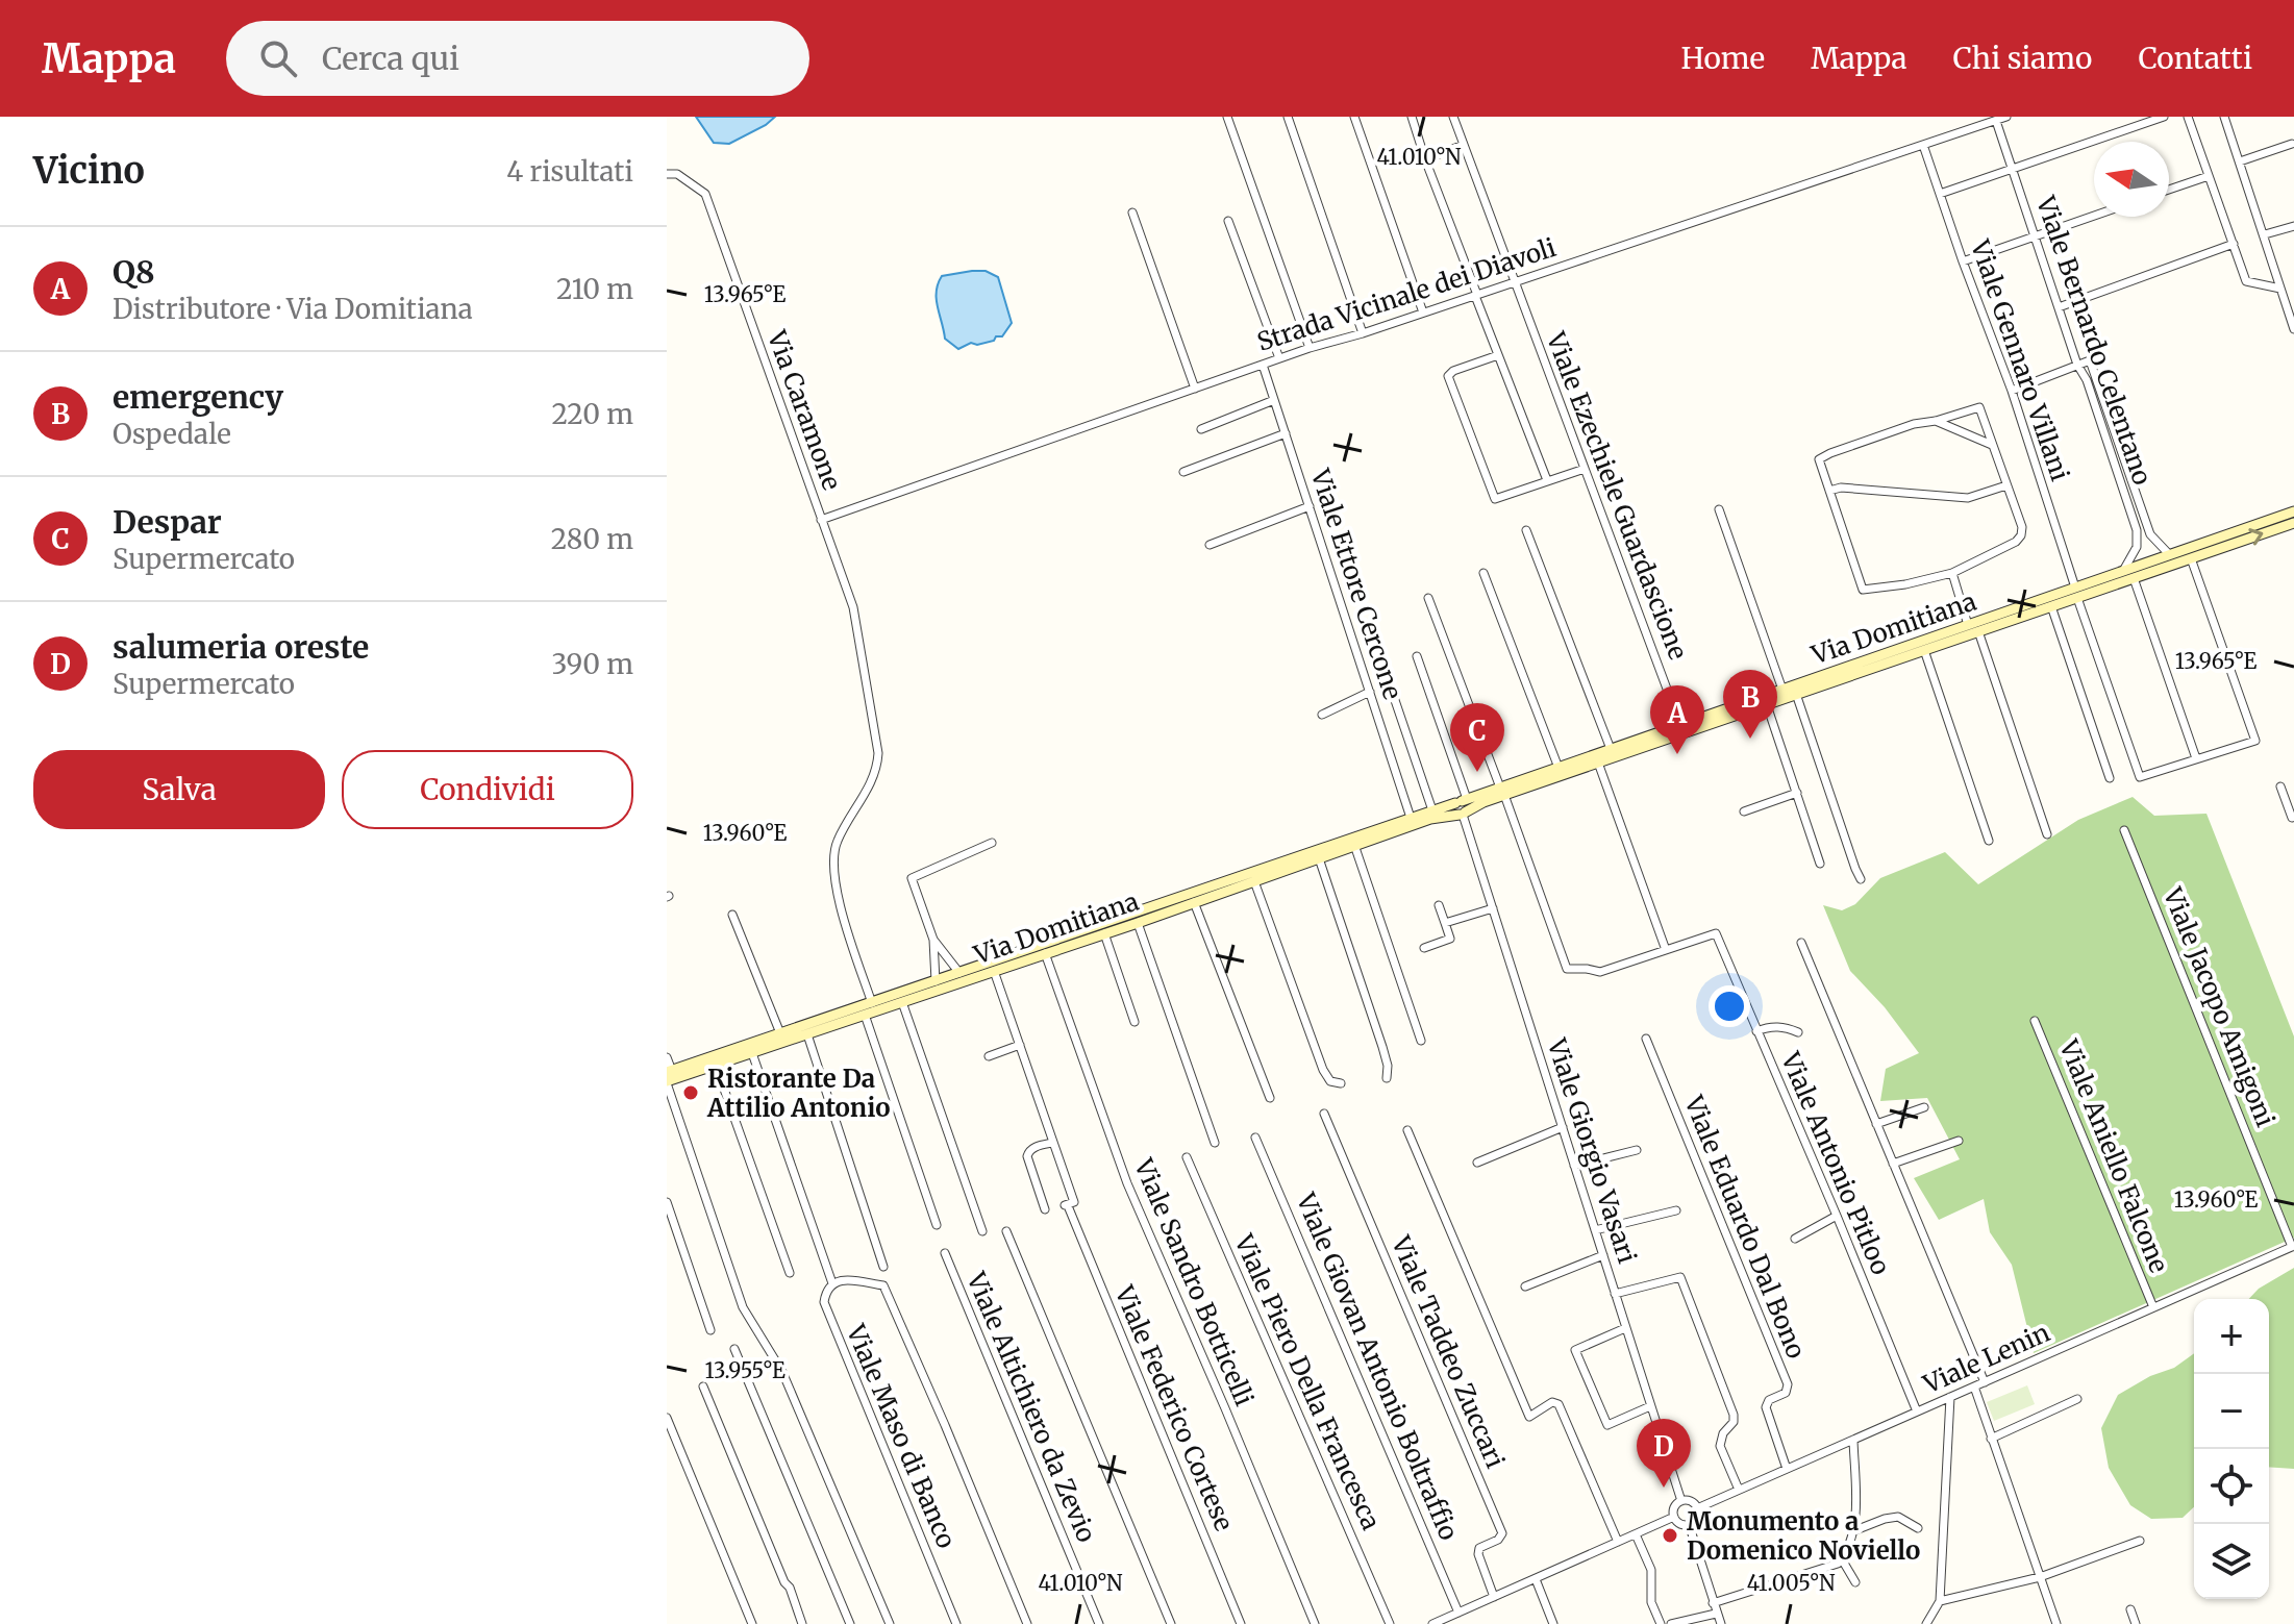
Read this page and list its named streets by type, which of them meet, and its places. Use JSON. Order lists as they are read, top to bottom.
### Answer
{
  "streets": {
    "main road": ["Via Domitiana"],
    "street": [
      "Strada Vicinale dei Diavoli",
      "Viale Bernardo Celentano",
      "Viale Gennaro Villani",
      "Via Caramone",
      "Viale Ezechiele Guardascione",
      "Viale Ettore Cercone",
      "Viale Jacopo Amigoni",
      "Viale Giorgio Vasari",
      "Viale Aniello Falcone",
      "Viale Antonio Pitloo",
      "Viale Eduardo Dal Bono",
      "Viale Sandro Botticelli",
      "Viale Taddeo Zuccari",
      "Viale Lenin",
      "Viale Giovan Antonio Boltraffio",
      "Viale Piero Della Francesca",
      "Viale Altichiero da Zevio",
      "Viale Federico Cortese",
      "Viale Maso di Banco"
    ]
  },
  "crossings": [
    ["Strada Vicinale dei Diavoli", "Via Caramone"],
    ["Strada Vicinale dei Diavoli", "Viale Ezechiele Guardascione"],
    ["Strada Vicinale dei Diavoli", "Viale Ettore Cercone"],
    ["Viale Bernardo Celentano", "Via Domitiana"],
    ["Viale Gennaro Villani", "Via Domitiana"],
    ["Via Caramone", "Via Domitiana"],
    ["Viale Ezechiele Guardascione", "Via Domitiana"],
    ["Viale Ettore Cercone", "Via Domitiana"],
    ["Via Domitiana", "Viale Giorgio Vasari"],
    ["Via Domitiana", "Viale Sandro Botticelli"],
    ["Viale Jacopo Amigoni", "Viale Lenin"],
    ["Viale Giorgio Vasari", "Viale Lenin"],
    ["Viale Aniello Falcone", "Viale Lenin"],
    ["Viale Antonio Pitloo", "Viale Lenin"],
    ["Viale Eduardo Dal Bono", "Viale Lenin"]
  ],
  "places": ["Ristorante Da Attilio Antonio", "Monumento a Domenico Noviello"],
  "north": "left",
  "page": {
    "header": "Mappa",
    "search": "Cerca qui",
    "nav": [
      "Home",
      "Mappa",
      "Chi siamo",
      "Contatti"
    ],
    "heading": ["Vicino", "4 risultati"],
    "list": [
      {
        "mark": "A",
        "name": "Q8",
        "note": "Distributore · Via Domitiana",
        "value": "210 m"
      },
      {
        "mark": "B",
        "name": "emergency",
        "note": "Ospedale",
        "value": "220 m"
      },
      {
        "mark": "C",
        "name": "Despar",
        "note": "Supermercato",
        "value": "280 m"
      },
      {
        "mark": "D",
        "name": "salumeria oreste",
        "note": "Supermercato",
        "value": "390 m"
      }
    ],
    "pins": [
      "B",
      "A",
      "C",
      "D"
    ],
    "buttons": ["Salva", "Condividi"],
    "map_buttons": ["+", "−"]
  },
  "coordinates": [
    "41.010°N",
    "13.965°E",
    "13.960°E",
    "13.955°E",
    "41.005°N"
  ]
}
